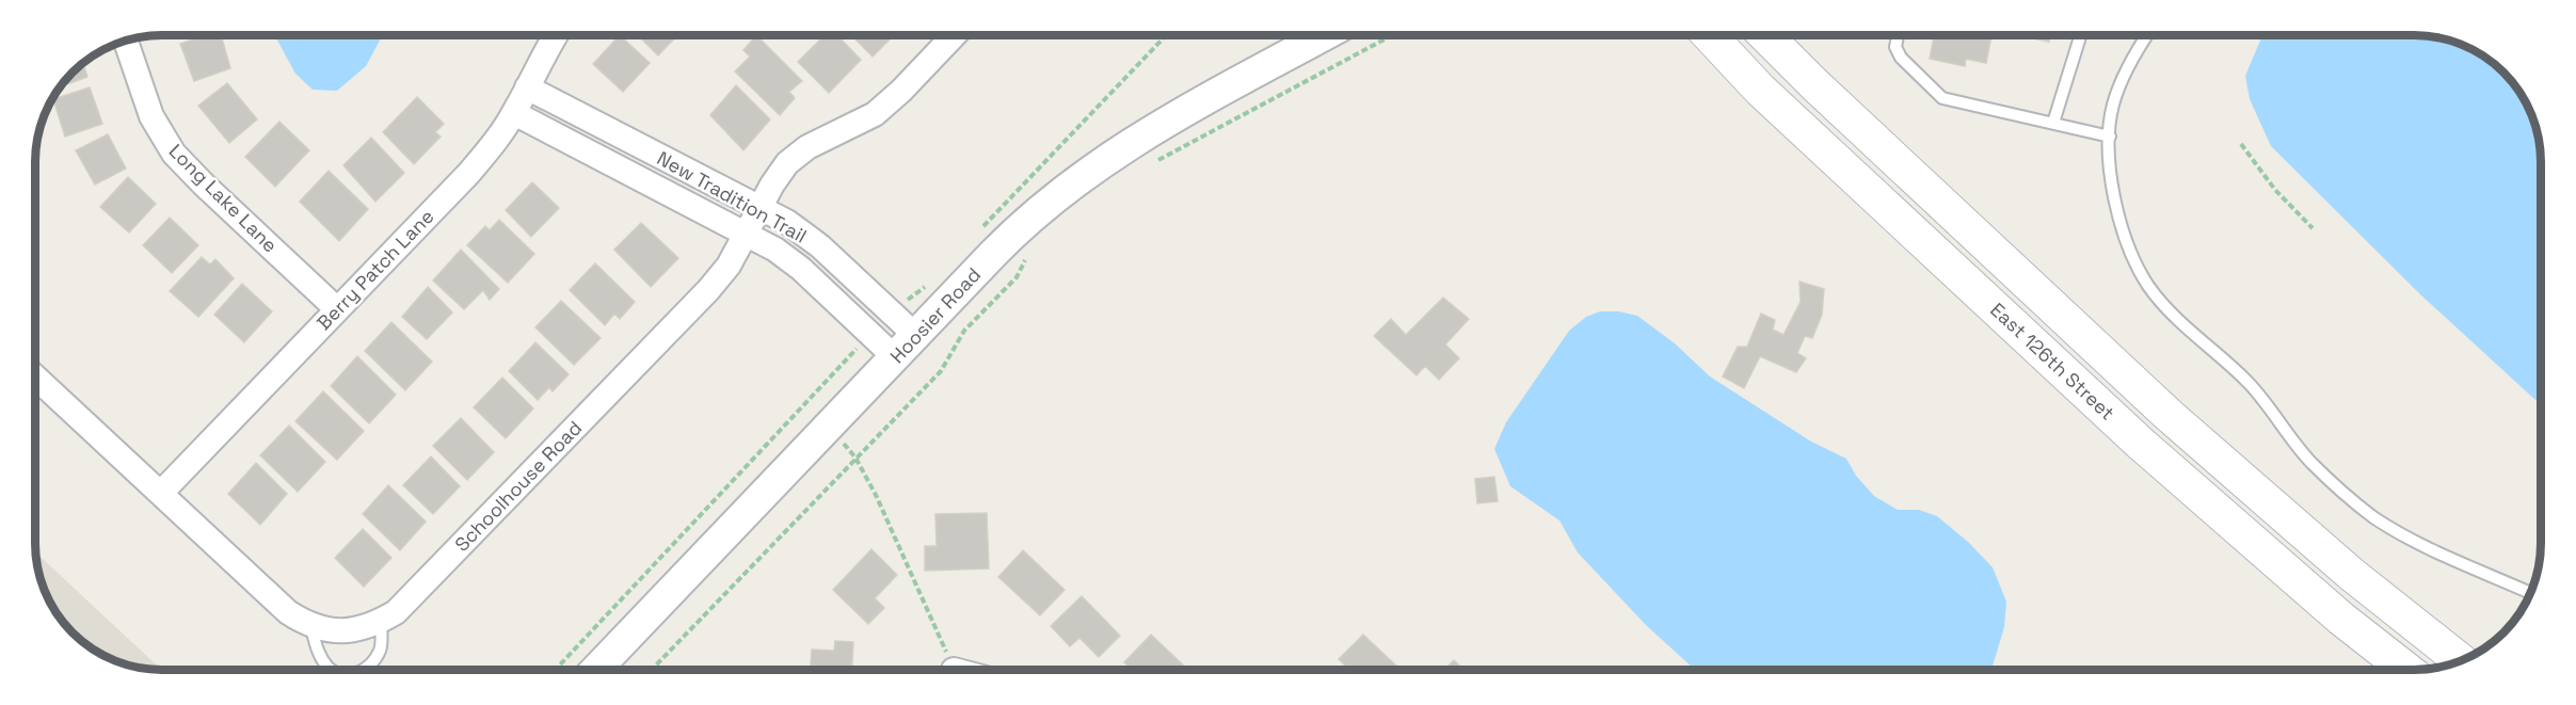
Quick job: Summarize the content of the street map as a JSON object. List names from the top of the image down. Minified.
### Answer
{"streets":{"main road":["East 126th Street"],"street":["New Tradition Trail","Long Lake Lane","Berry Patch Lane","Hoosier Road","Schoolhouse Road"]},"crossings":[["New Tradition Trail","Berry Patch Lane"],["New Tradition Trail","Hoosier Road"],["New Tradition Trail","Schoolhouse Road"],["Long Lake Lane","Berry Patch Lane"],["Berry Patch Lane","Schoolhouse Road"]]}
